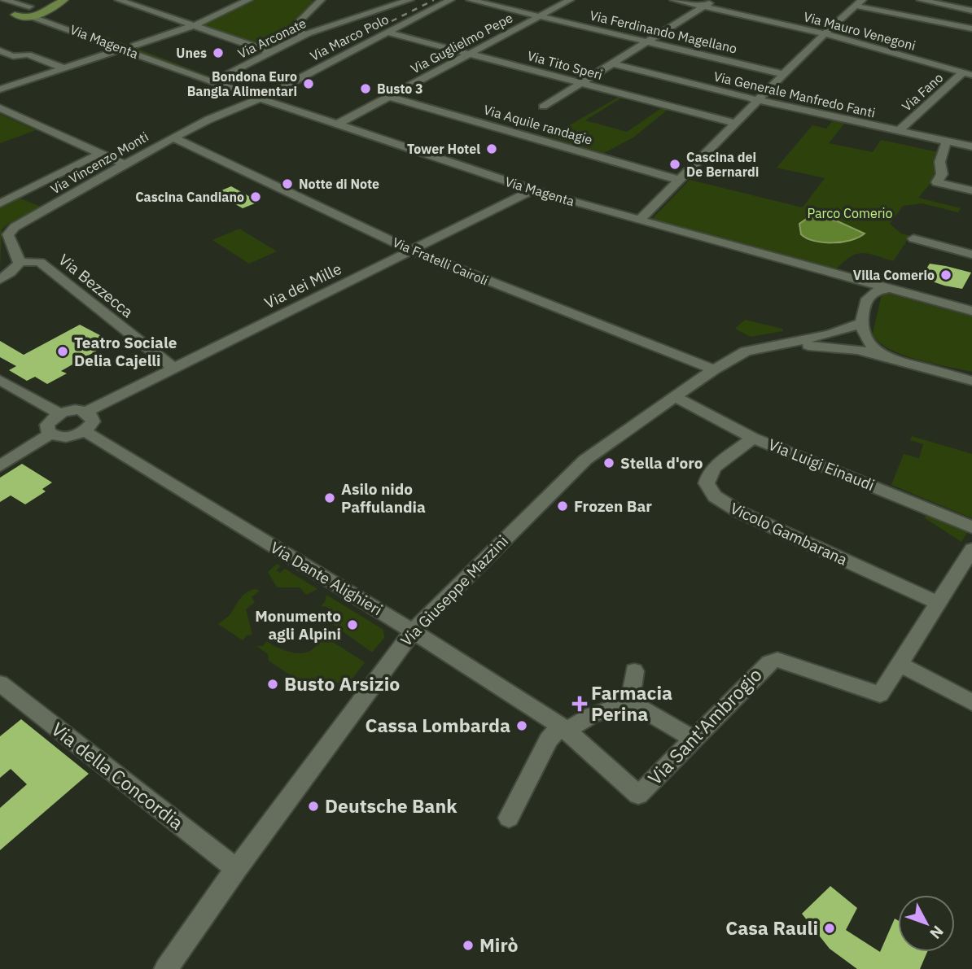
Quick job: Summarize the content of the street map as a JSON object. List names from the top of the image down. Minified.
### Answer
{"streets":{"street":["Via Mauro Venegoni","Via Ferdinando Magellano","Via Marco Polo","Via Arconate","Via Magenta","Via Guglielmo Pepe","Via Tito Speri","Via Fano","Via Generale Manfredo Fanti","Via Aquile randagie","Via Vincenzo Monti","Via Fratelli Cairoli","Via Bezzecca","Via dei Mille","Via Luigi Einaudi","Vicolo Gambarana","Via Dante Alighieri","Via Giuseppe Mazzini","Via Sant'Ambrogio","Via della Concordia"]},"crossings":[["Via Mauro Venegoni","Via Fano"],["Via Ferdinando Magellano","Via Guglielmo Pepe"],["Via Marco Polo","Via Magenta"],["Via Marco Polo","Via Tito Speri"],["Via Marco Polo","Via Vincenzo Monti"],["Via Arconate","Via Magenta"],["Via Magenta","Via Guglielmo Pepe"],["Via Magenta","Via Vincenzo Monti"],["Via Magenta","Via dei Mille"],["Via Guglielmo Pepe","Via Tito Speri"],["Via Guglielmo Pepe","Via Aquile randagie"],["Via Fano","Via Generale Manfredo Fanti"],["Via Vincenzo Monti","Via Fratelli Cairoli"],["Via Vincenzo Monti","Via Bezzecca"],["Via Fratelli Cairoli","Via dei Mille"],["Via Fratelli Cairoli","Via Giuseppe Mazzini"],["Via Bezzecca","Via dei Mille"],["Via Luigi Einaudi","Vicolo Gambarana"],["Via Luigi Einaudi","Via Giuseppe Mazzini"],["Via Dante Alighieri","Via Giuseppe Mazzini"],["Via Dante Alighieri","Via Sant'Ambrogio"],["Via Giuseppe Mazzini","Via della Concordia"]],"parks":["Parco Comerio"],"places":{"other":["Unes","Bondona Euro Bangla Alimentari","Busto 3","Tower Hotel","Cascina dei De Bernardi","Notte di Note","Cascina Candiano","Villa Comerio","Teatro Sociale Delia Cajelli","Stella d'oro","Asilo nido Paffulandia","Frozen Bar","Monumento agli Alpini","Busto Arsizio","Cassa Lombarda","Deutsche Bank","Casa Rauli","Mirò"],"health":["Farmacia Perina"]},"north":"bottom right"}
